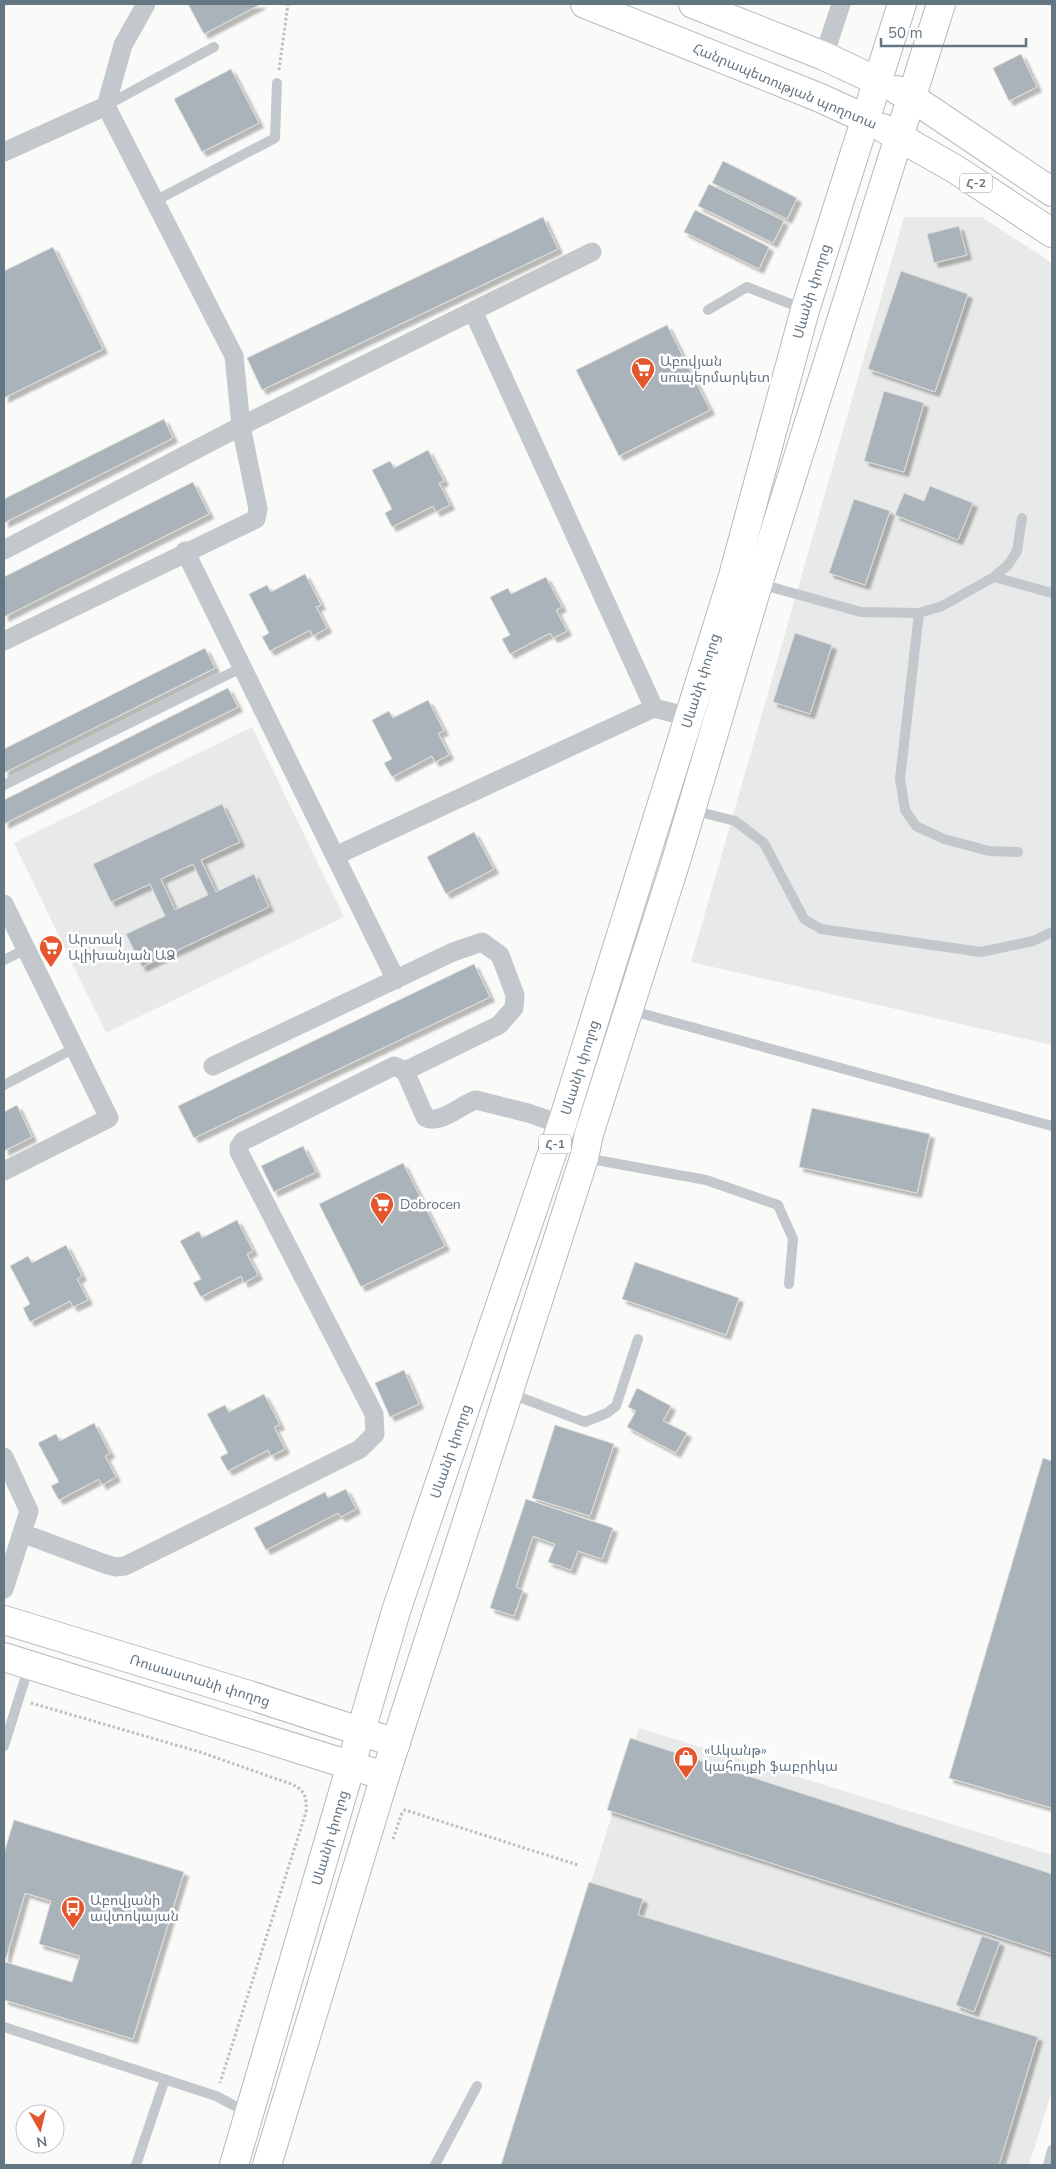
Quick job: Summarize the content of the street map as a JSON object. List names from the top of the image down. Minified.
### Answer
{"streets":{"main road":["Հանրապետության պողոտա","Հ-2","Սևանի փողոց","Հ-1","Ռուսաստանի փողոց"]},"crossings":[["Հանրապետության պողոտա","Սևանի փողոց"],["Հ-2","Սևանի փողոց"],["Հ-2","Հ-1"],["Սևանի փողոց","Հ-1"],["Սևանի փողոց","Ռուսաստանի փողոց"]],"places":{"supermarket":["Աբովյան սուպերմարկետ","Արտակ Ալիխանյան ԱՁ","Dobrocen"],"shop":["«Ականթ» կահույքի ֆաբրիկա"],"bus stop":["Աբովյանի ավտոկայան"]},"scale_bar":"50 m","north":"bottom"}
